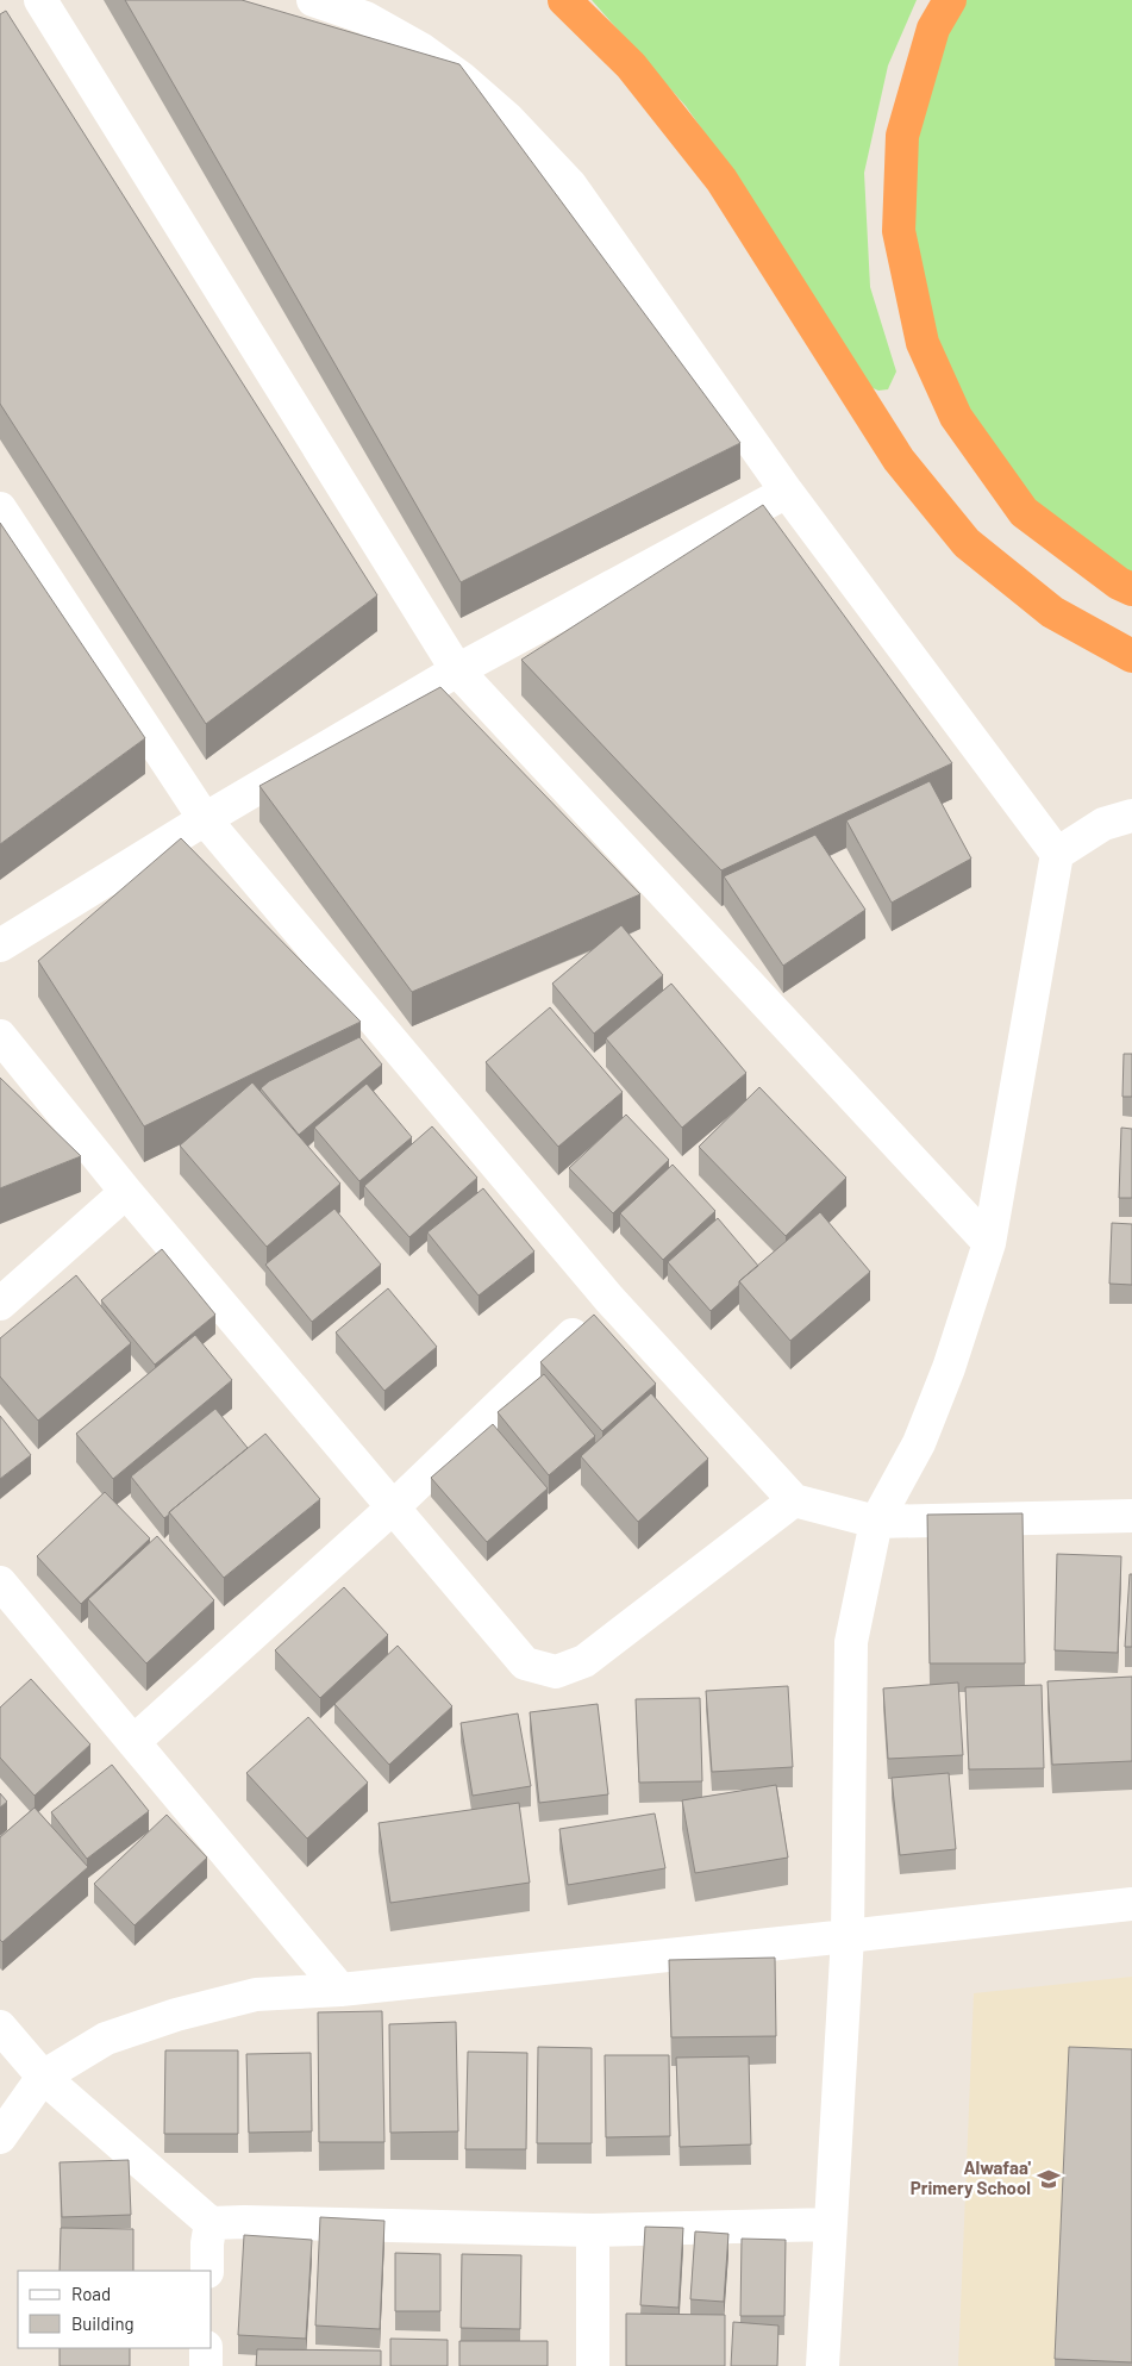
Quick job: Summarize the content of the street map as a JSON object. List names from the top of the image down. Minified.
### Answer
{"places":{"school or university":["Alwafaa' Primery School"]},"legend":["Road","Building"]}
